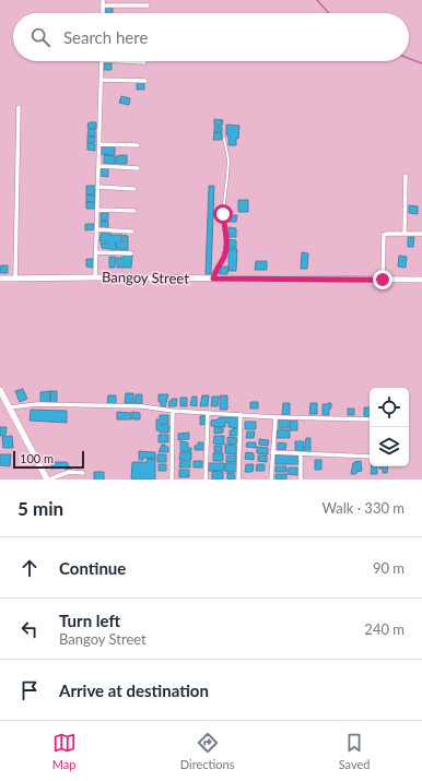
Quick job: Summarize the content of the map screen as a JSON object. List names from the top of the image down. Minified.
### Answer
{"streets":{"main road":["Bangoy Street"]},"scale_bar":"100 m","page":{"search":"Search here","scale":"100 m","heading":["5 min","Walk · 330 m"],"list":[["Continue","90 m"],["Turn left","Bangoy Street","240 m"],"Arrive at destination"],"nav":["Map","Directions","Saved"]}}
